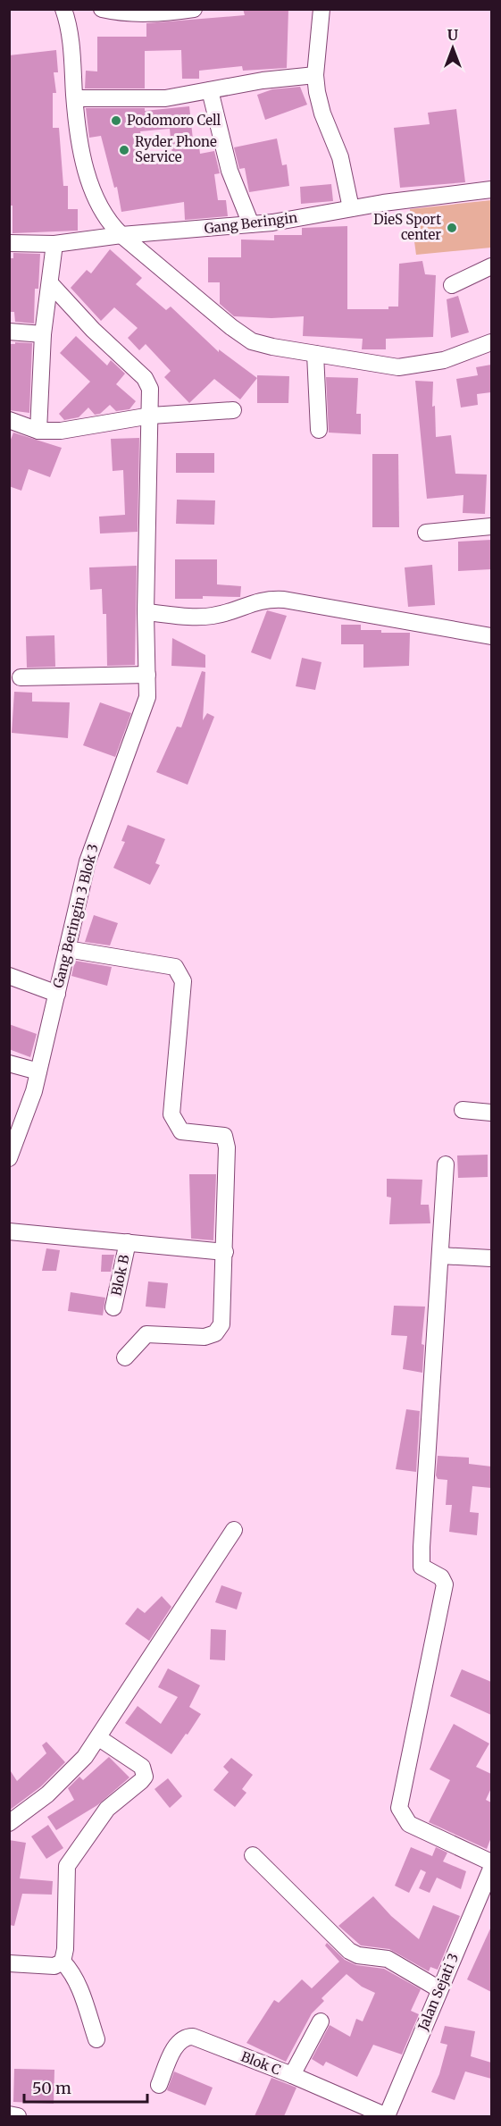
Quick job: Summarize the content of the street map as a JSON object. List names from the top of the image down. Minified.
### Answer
{"streets":{"street":["Gang Beringin","Gang Beringin 3 Blok 3","Blok B","Jalan Sejati 3","Blok C"]},"crossings":[["Jalan Sejati 3","Blok C"]],"places":["Podomoro Cell","Ryder Phone Service","DieS Sport center"],"scale_bar":"50 m","north":"top"}
